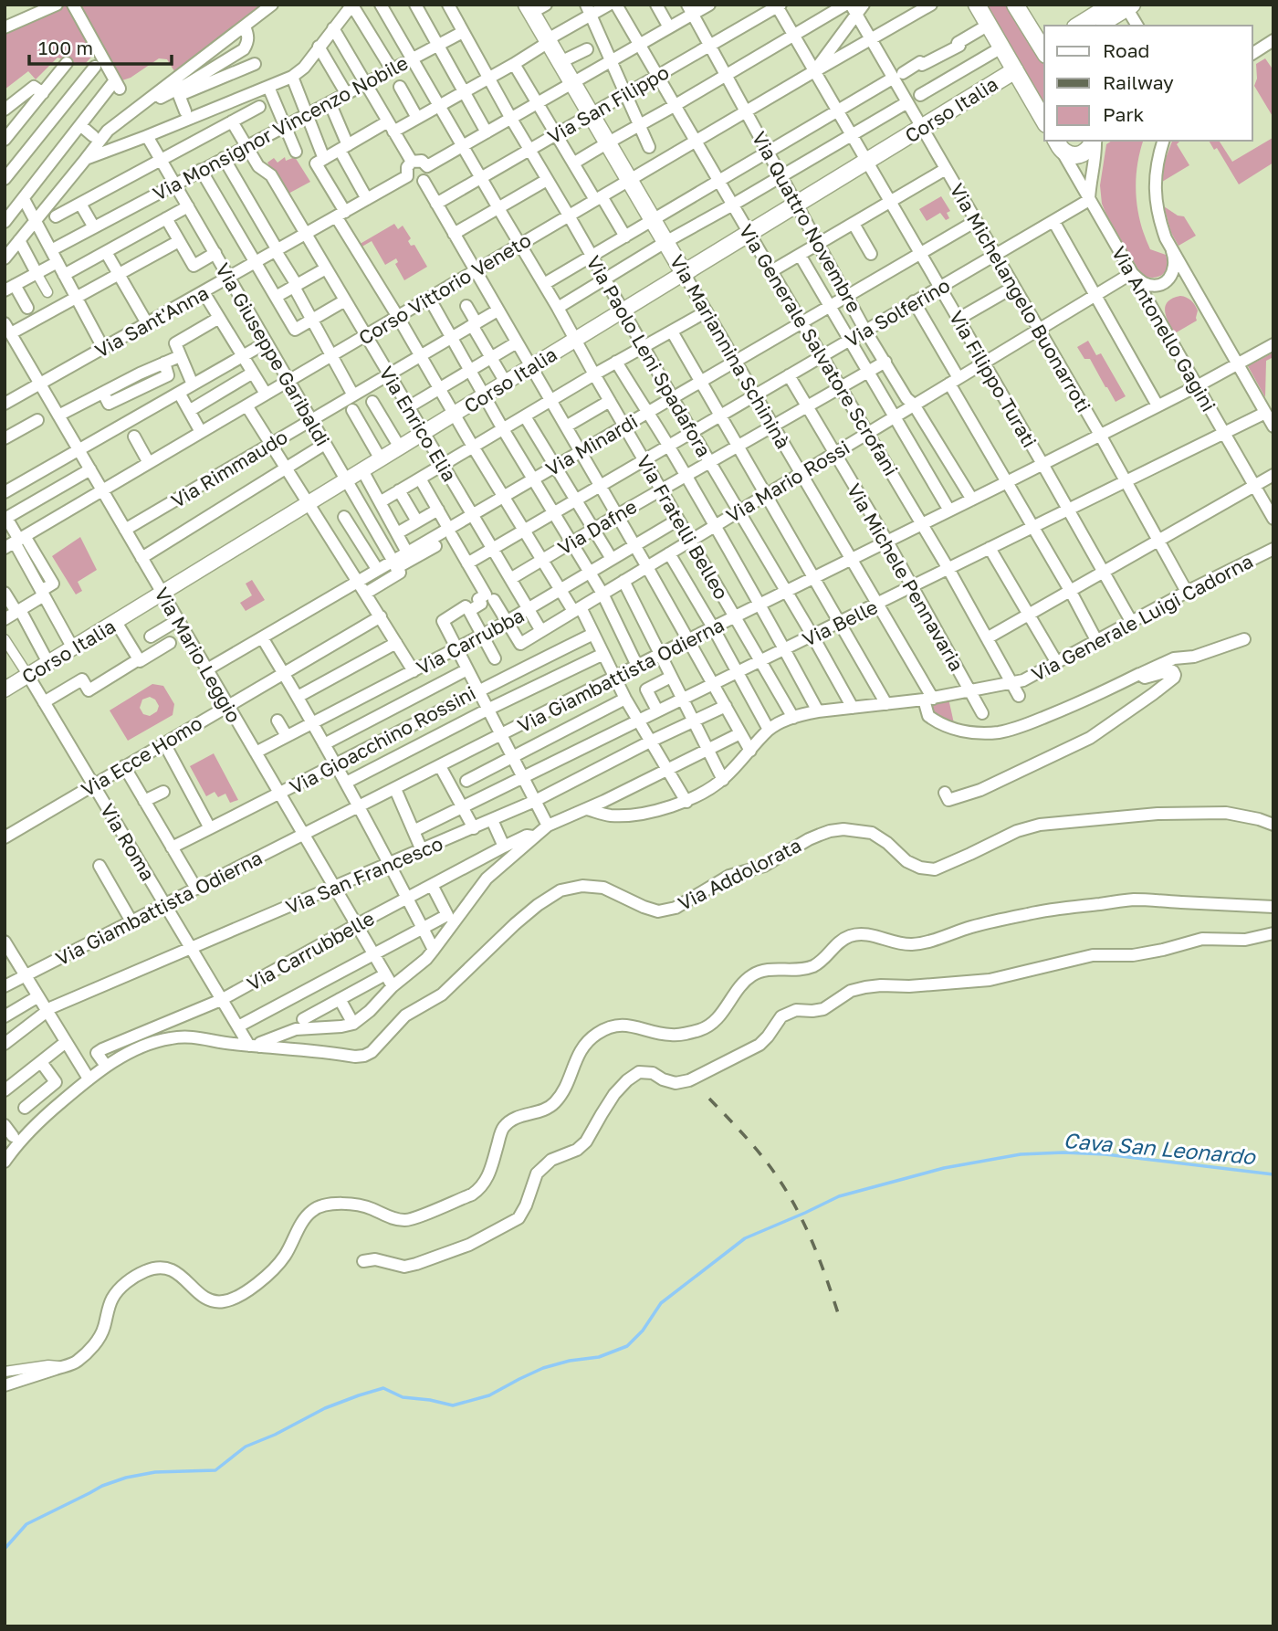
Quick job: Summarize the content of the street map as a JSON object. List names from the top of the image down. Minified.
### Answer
{"streets":{"main road":["Corso Italia","Via Mariannina Schininà"],"street":["Via San Filippo","Via Monsignor Vincenzo Nobile","Via Quattro Novembre","Corso Vittorio Veneto","Via Michelangelo Buonarroti","Via Solferino","Via Sant'Anna","Via Antonello Gagini","Via Generale Salvatore Scrofani","Via Giuseppe Garibaldi","Via Paolo Leni Spadafora","Via Filippo Turati","Via Enrico Elia","Via Minardi","Via Rimmaudo","Via Mario Rossi","Via Dafne","Via Fratelli Belleo","Via Michele Pennavaria","Via Generale Luigi Cadorna","Via Belle","Via Carrubba","Via Mario Leggio","Via Giambattista Odierna","Via Gioacchino Rossini","Via Ecce Homo","Via Roma","Via Addolorata","Via San Francesco","Via Carrubbelle"]},"crossings":[["Via San Filippo","Via Quattro Novembre"],["Via San Filippo","Via Generale Salvatore Scrofani"],["Via San Filippo","Via Mariannina Schininà"],["Via San Filippo","Via Paolo Leni Spadafora"],["Via San Filippo","Via Filippo Turati"],["Via San Filippo","Via Fratelli Belleo"],["Corso Italia","Via Quattro Novembre"],["Corso Italia","Via Michelangelo Buonarroti"],["Corso Italia","Via Generale Salvatore Scrofani"],["Corso Italia","Via Mariannina Schininà"],["Corso Italia","Via Giuseppe Garibaldi"],["Corso Italia","Via Paolo Leni Spadafora"],["Corso Italia","Via Filippo Turati"],["Corso Italia","Via Enrico Elia"],["Corso Italia","Via Fratelli Belleo"],["Corso Italia","Via Mario Leggio"],["Corso Italia","Via Roma"],["Via Monsignor Vincenzo Nobile","Via Giuseppe Garibaldi"],["Via Monsignor Vincenzo Nobile","Via Paolo Leni Spadafora"],["Via Monsignor Vincenzo Nobile","Via Enrico Elia"],["Via Monsignor Vincenzo Nobile","Via Fratelli Belleo"],["Via Quattro Novembre","Corso Vittorio Veneto"],["Via Quattro Novembre","Via Solferino"],["Via Quattro Novembre","Via Minardi"],["Via Quattro Novembre","Via Mario Rossi"],["Via Quattro Novembre","Via Dafne"],["Via Quattro Novembre","Via Giambattista Odierna"],["Corso Vittorio Veneto","Via Michelangelo Buonarroti"],["Corso Vittorio Veneto","Via Generale Salvatore Scrofani"],["Corso Vittorio Veneto","Via Mariannina Schininà"],["Corso Vittorio Veneto","Via Giuseppe Garibaldi"],["Corso Vittorio Veneto","Via Paolo Leni Spadafora"],["Corso Vittorio Veneto","Via Filippo Turati"],["Corso Vittorio Veneto","Via Enrico Elia"],["Corso Vittorio Veneto","Via Fratelli Belleo"],["Corso Vittorio Veneto","Via Mario Leggio"],["Via Michelangelo Buonarroti","Via Solferino"],["Via Michelangelo Buonarroti","Via Minardi"],["Via Michelangelo Buonarroti","Via Mario Rossi"],["Via Michelangelo Buonarroti","Via Generale Luigi Cadorna"],["Via Michelangelo Buonarroti","Via Belle"],["Via Michelangelo Buonarroti","Via Giambattista Odierna"],["Via Solferino","Via Antonello Gagini"],["Via Solferino","Via Generale Salvatore Scrofani"],["Via Solferino","Via Mariannina Schininà"],["Via Solferino","Via Paolo Leni Spadafora"],["Via Solferino","Via Filippo Turati"],["Via Solferino","Via Enrico Elia"],["Via Solferino","Via Fratelli Belleo"],["Via Solferino","Via Michele Pennavaria"],["Via Sant'Anna","Via Giuseppe Garibaldi"],["Via Sant'Anna","Via Enrico Elia"],["Via Sant'Anna","Via Mario Leggio"],["Via Antonello Gagini","Via Mario Rossi"],["Via Antonello Gagini","Via Belle"],["Via Antonello Gagini","Via Giambattista Odierna"],["Via Generale Salvatore Scrofani","Via Minardi"],["Via Generale Salvatore Scrofani","Via Mario Rossi"],["Via Generale Salvatore Scrofani","Via Dafne"],["Via Generale Salvatore Scrofani","Via Generale Luigi Cadorna"],["Via Generale Salvatore Scrofani","Via Belle"],["Via Generale Salvatore Scrofani","Via Giambattista Odierna"],["Via Mariannina Schininà","Via Minardi"],["Via Mariannina Schininà","Via Mario Rossi"],["Via Mariannina Schininà","Via Dafne"],["Via Mariannina Schininà","Via Generale Luigi Cadorna"],["Via Mariannina Schininà","Via Belle"],["Via Mariannina Schininà","Via Giambattista Odierna"],["Via Giuseppe Garibaldi","Via Minardi"],["Via Giuseppe Garibaldi","Via Rimmaudo"],["Via Paolo Leni Spadafora","Via Minardi"],["Via Paolo Leni Spadafora","Via Mario Rossi"],["Via Paolo Leni Spadafora","Via Dafne"],["Via Paolo Leni Spadafora","Via Generale Luigi Cadorna"],["Via Paolo Leni Spadafora","Via Belle"],["Via Paolo Leni Spadafora","Via Giambattista Odierna"],["Via Filippo Turati","Via Minardi"],["Via Filippo Turati","Via Mario Rossi"],["Via Filippo Turati","Via Generale Luigi Cadorna"],["Via Filippo Turati","Via Belle"],["Via Filippo Turati","Via Giambattista Odierna"],["Via Enrico Elia","Via Minardi"],["Via Enrico Elia","Via Rimmaudo"],["Via Enrico Elia","Via Mario Rossi"],["Via Enrico Elia","Via Dafne"],["Via Enrico Elia","Via Carrubba"],["Via Minardi","Via Fratelli Belleo"],["Via Minardi","Via Mario Leggio"],["Via Rimmaudo","Via Mario Leggio"],["Via Mario Rossi","Via Fratelli Belleo"],["Via Mario Rossi","Via Michele Pennavaria"],["Via Mario Rossi","Via Carrubba"],["Via Dafne","Via Fratelli Belleo"],["Via Dafne","Via Michele Pennavaria"],["Via Fratelli Belleo","Via Generale Luigi Cadorna"],["Via Fratelli Belleo","Via Belle"],["Via Fratelli Belleo","Via Carrubba"],["Via Fratelli Belleo","Via Giambattista Odierna"],["Via Michele Pennavaria","Via Generale Luigi Cadorna"],["Via Michele Pennavaria","Via Belle"],["Via Michele Pennavaria","Via Giambattista Odierna"],["Via Carrubba","Via Mario Leggio"],["Via Mario Leggio","Via Giambattista Odierna"],["Via Mario Leggio","Via Gioacchino Rossini"],["Via Mario Leggio","Via Ecce Homo"],["Via Mario Leggio","Via San Francesco"],["Via Mario Leggio","Via Carrubbelle"],["Via Giambattista Odierna","Via Roma"],["Via Ecce Homo","Via Roma"],["Via Roma","Via Addolorata"],["Via Roma","Via San Francesco"],["Via Roma","Via Carrubbelle"],["Via Addolorata","Via Carrubbelle"]],"water":["Cava San Leonardo"],"legend":["Road","Railway","Park"],"scale_bar":"100 m"}
